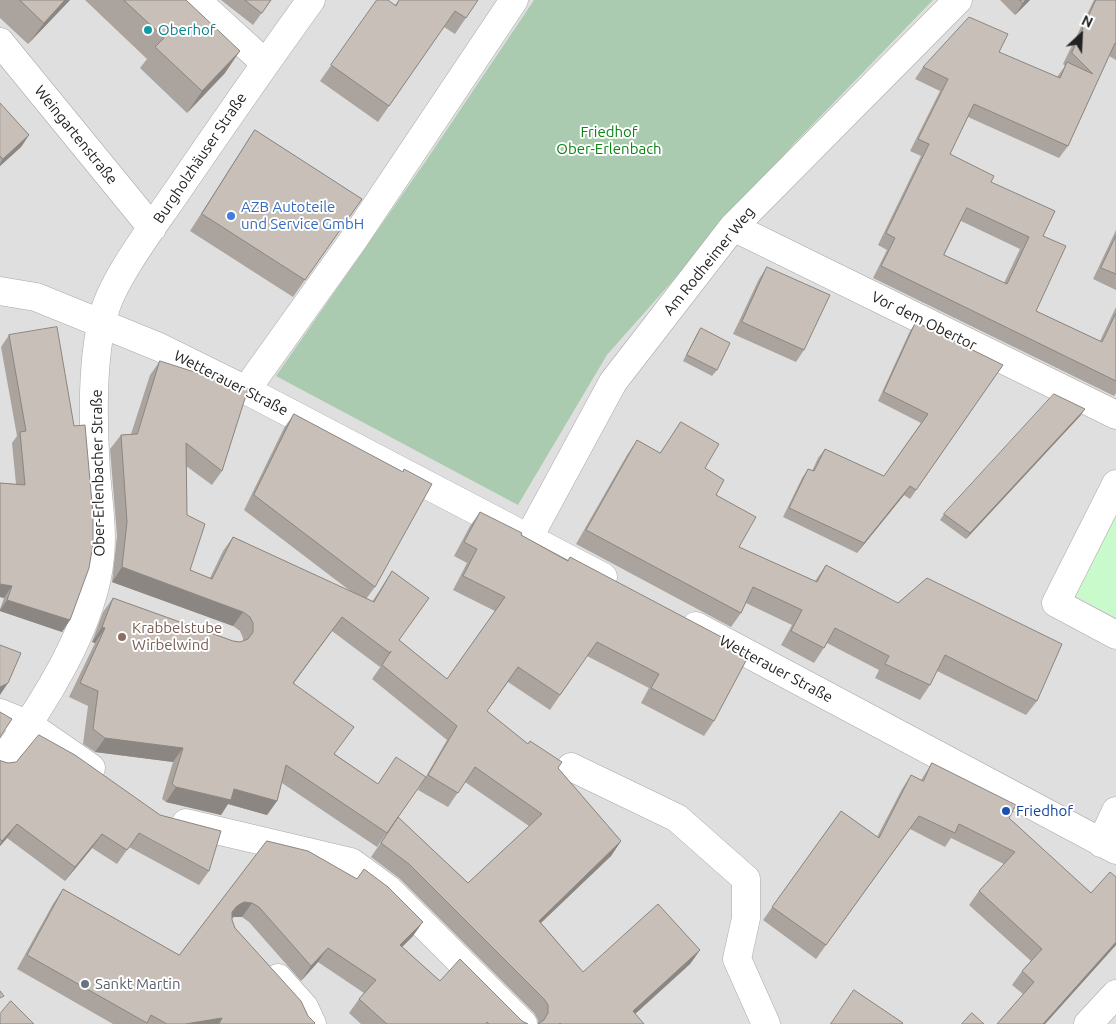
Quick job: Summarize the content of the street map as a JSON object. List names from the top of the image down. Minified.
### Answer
{"streets":{"street":["Weingartenstraße","Burgholzhäuser Straße","Am Rodheimer Weg","Vor dem Obertor","Wetterauer Straße","Ober-Erlenbacher Straße"]},"crossings":[["Weingartenstraße","Burgholzhäuser Straße"],["Burgholzhäuser Straße","Wetterauer Straße"],["Burgholzhäuser Straße","Ober-Erlenbacher Straße"],["Am Rodheimer Weg","Vor dem Obertor"],["Am Rodheimer Weg","Wetterauer Straße"],["Wetterauer Straße","Ober-Erlenbacher Straße"]],"parks":["Friedhof Ober-Erlenbach"],"places":["Oberhof","AZB Autoteile und Service GmbH","Krabbelstube Wirbelwind","Friedhof","Sankt Martin"],"north":"top right"}
